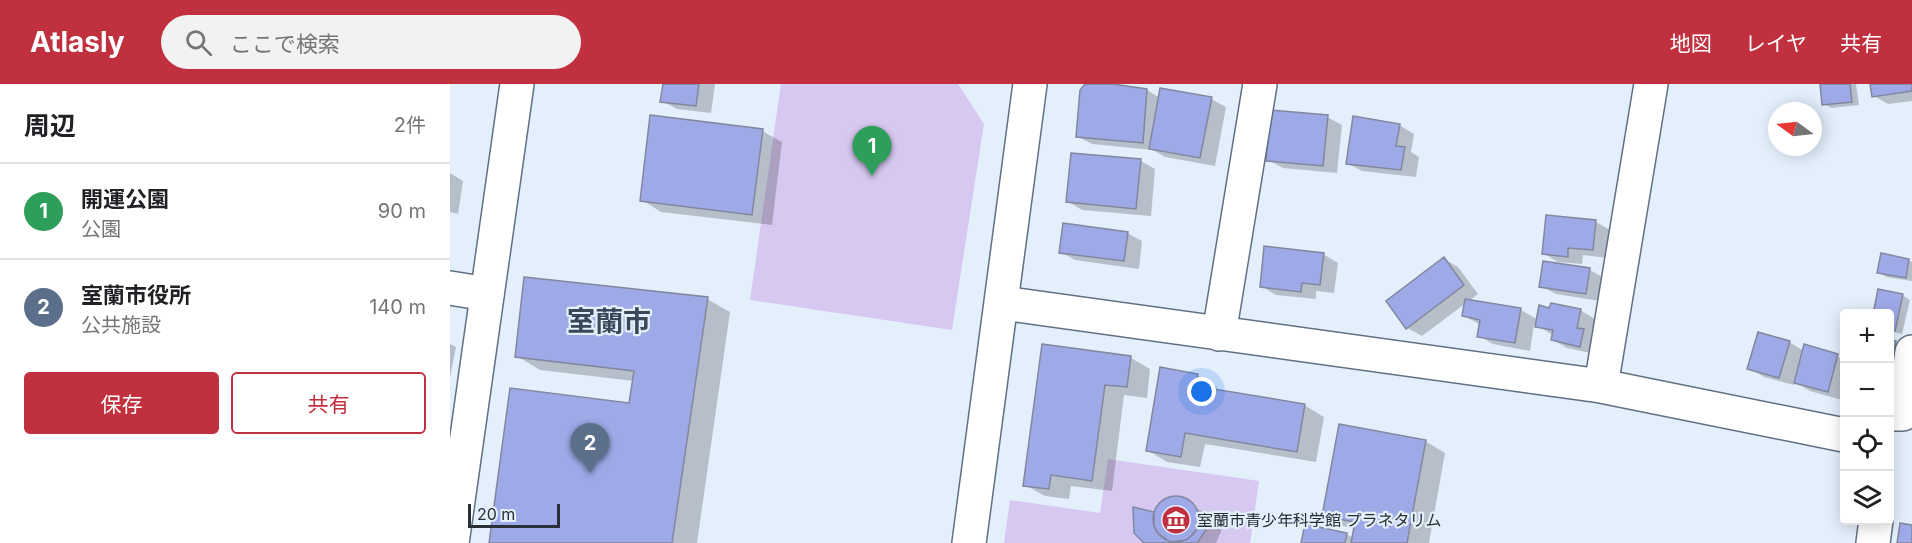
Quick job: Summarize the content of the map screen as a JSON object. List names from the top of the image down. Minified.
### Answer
{"districts":["室蘭市"],"places":{"museum":["室蘭市青少年科学館 プラネタリム"]},"scale_bar":"20 m","north":"left","page":{"header":"Atlasly","search":"ここで検索","nav":["地図","レイヤ","共有"],"heading":["周辺","2件"],"pins":["1","2"],"list":[{"mark":"1","name":"開運公園","note":"公園","value":"90 m"},{"mark":"2","name":"室蘭市役所","note":"公共施設","value":"140 m"}],"map_buttons":["+","−"],"buttons":["保存","共有"],"scale":"20 m"}}
